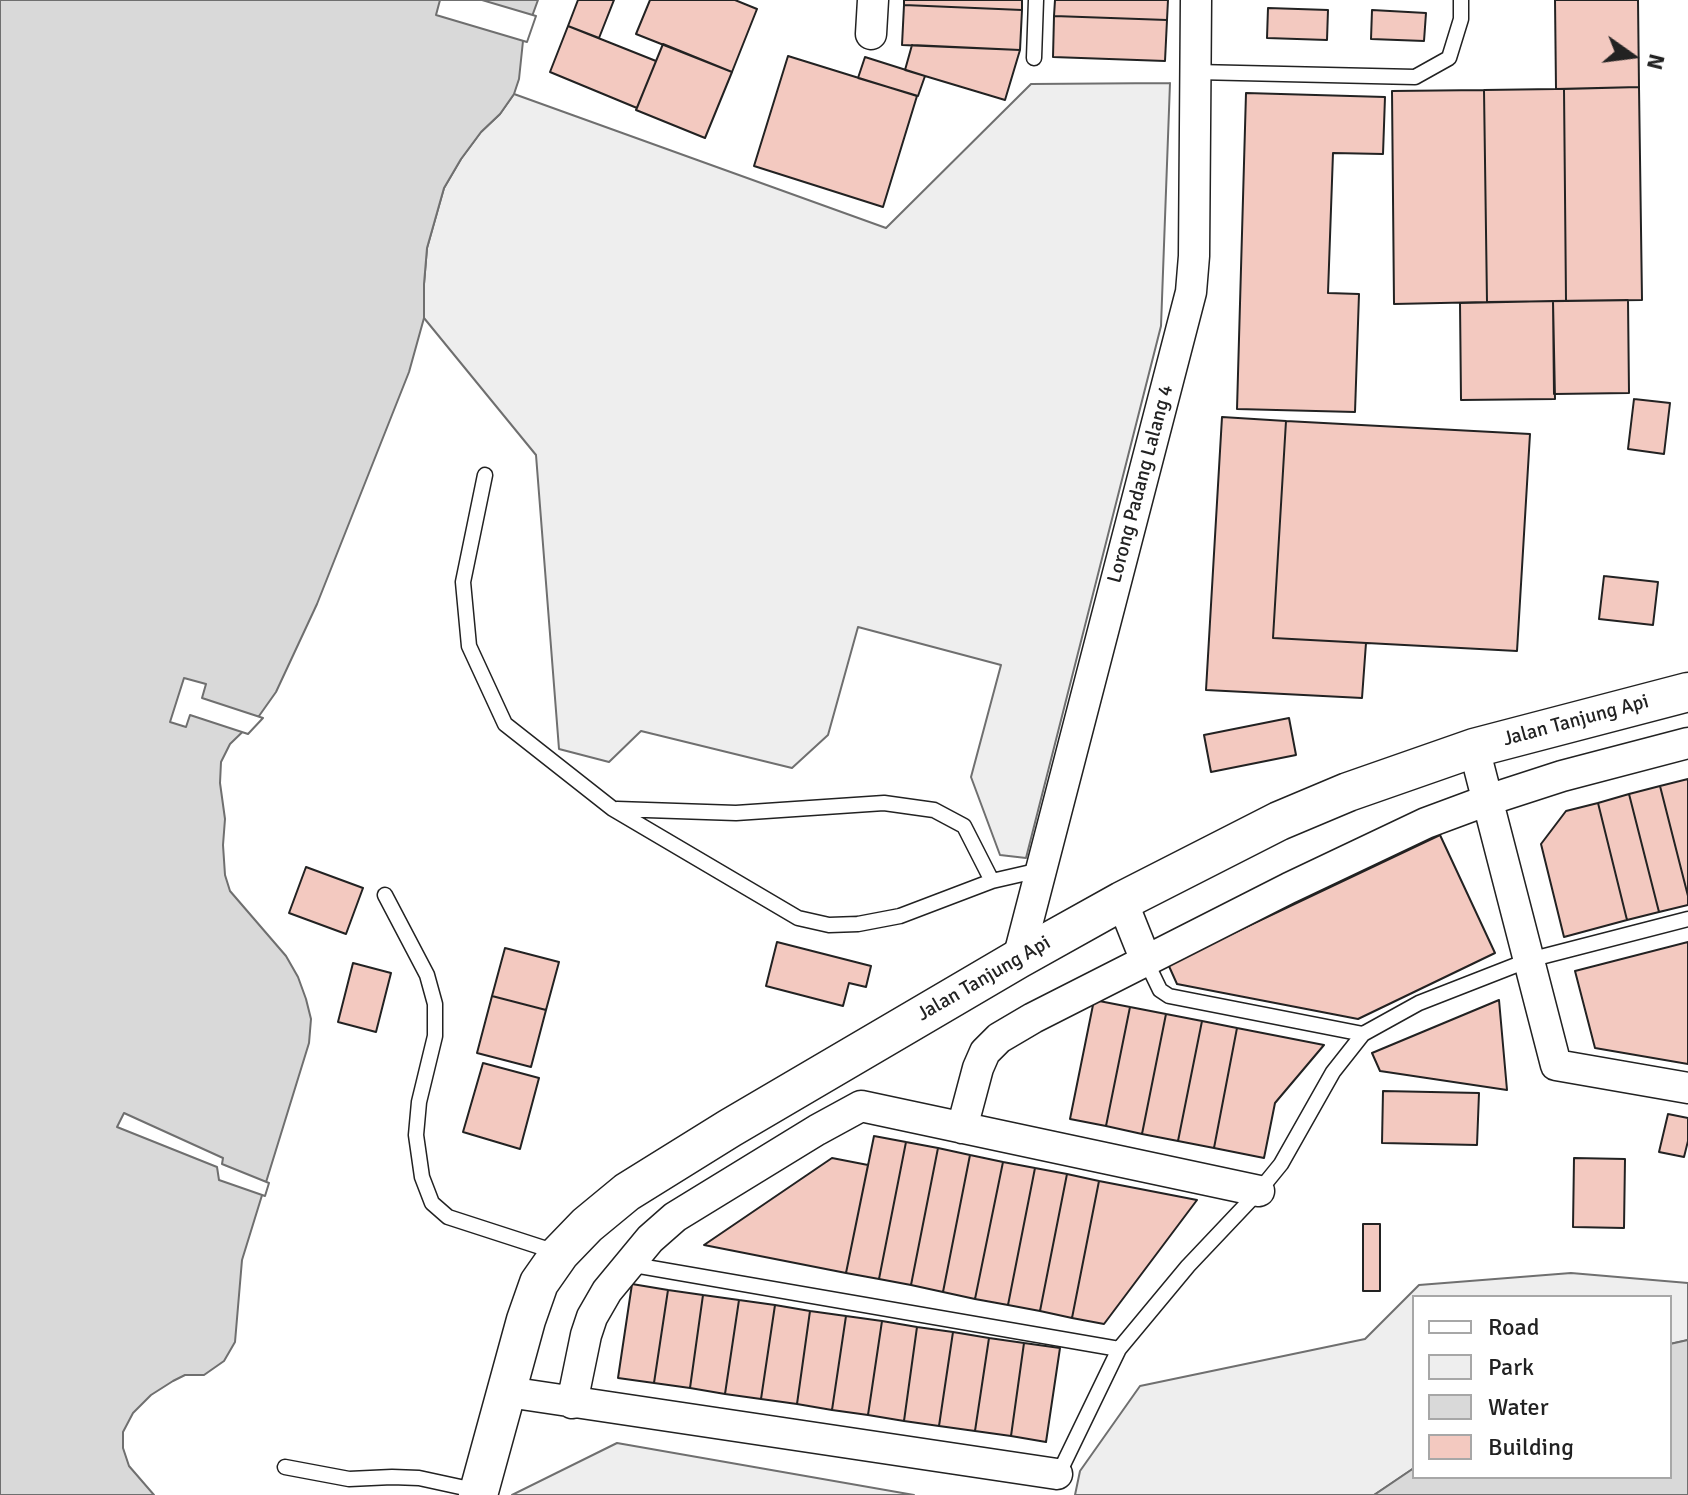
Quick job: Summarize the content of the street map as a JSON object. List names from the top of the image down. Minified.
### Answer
{"streets":{"street":["Lorong Padang Lalang 4","Jalan Tanjung Api"]},"crossings":[["Lorong Padang Lalang 4","Jalan Tanjung Api"]],"legend":["Road","Park","Water","Building"],"north":"right"}
